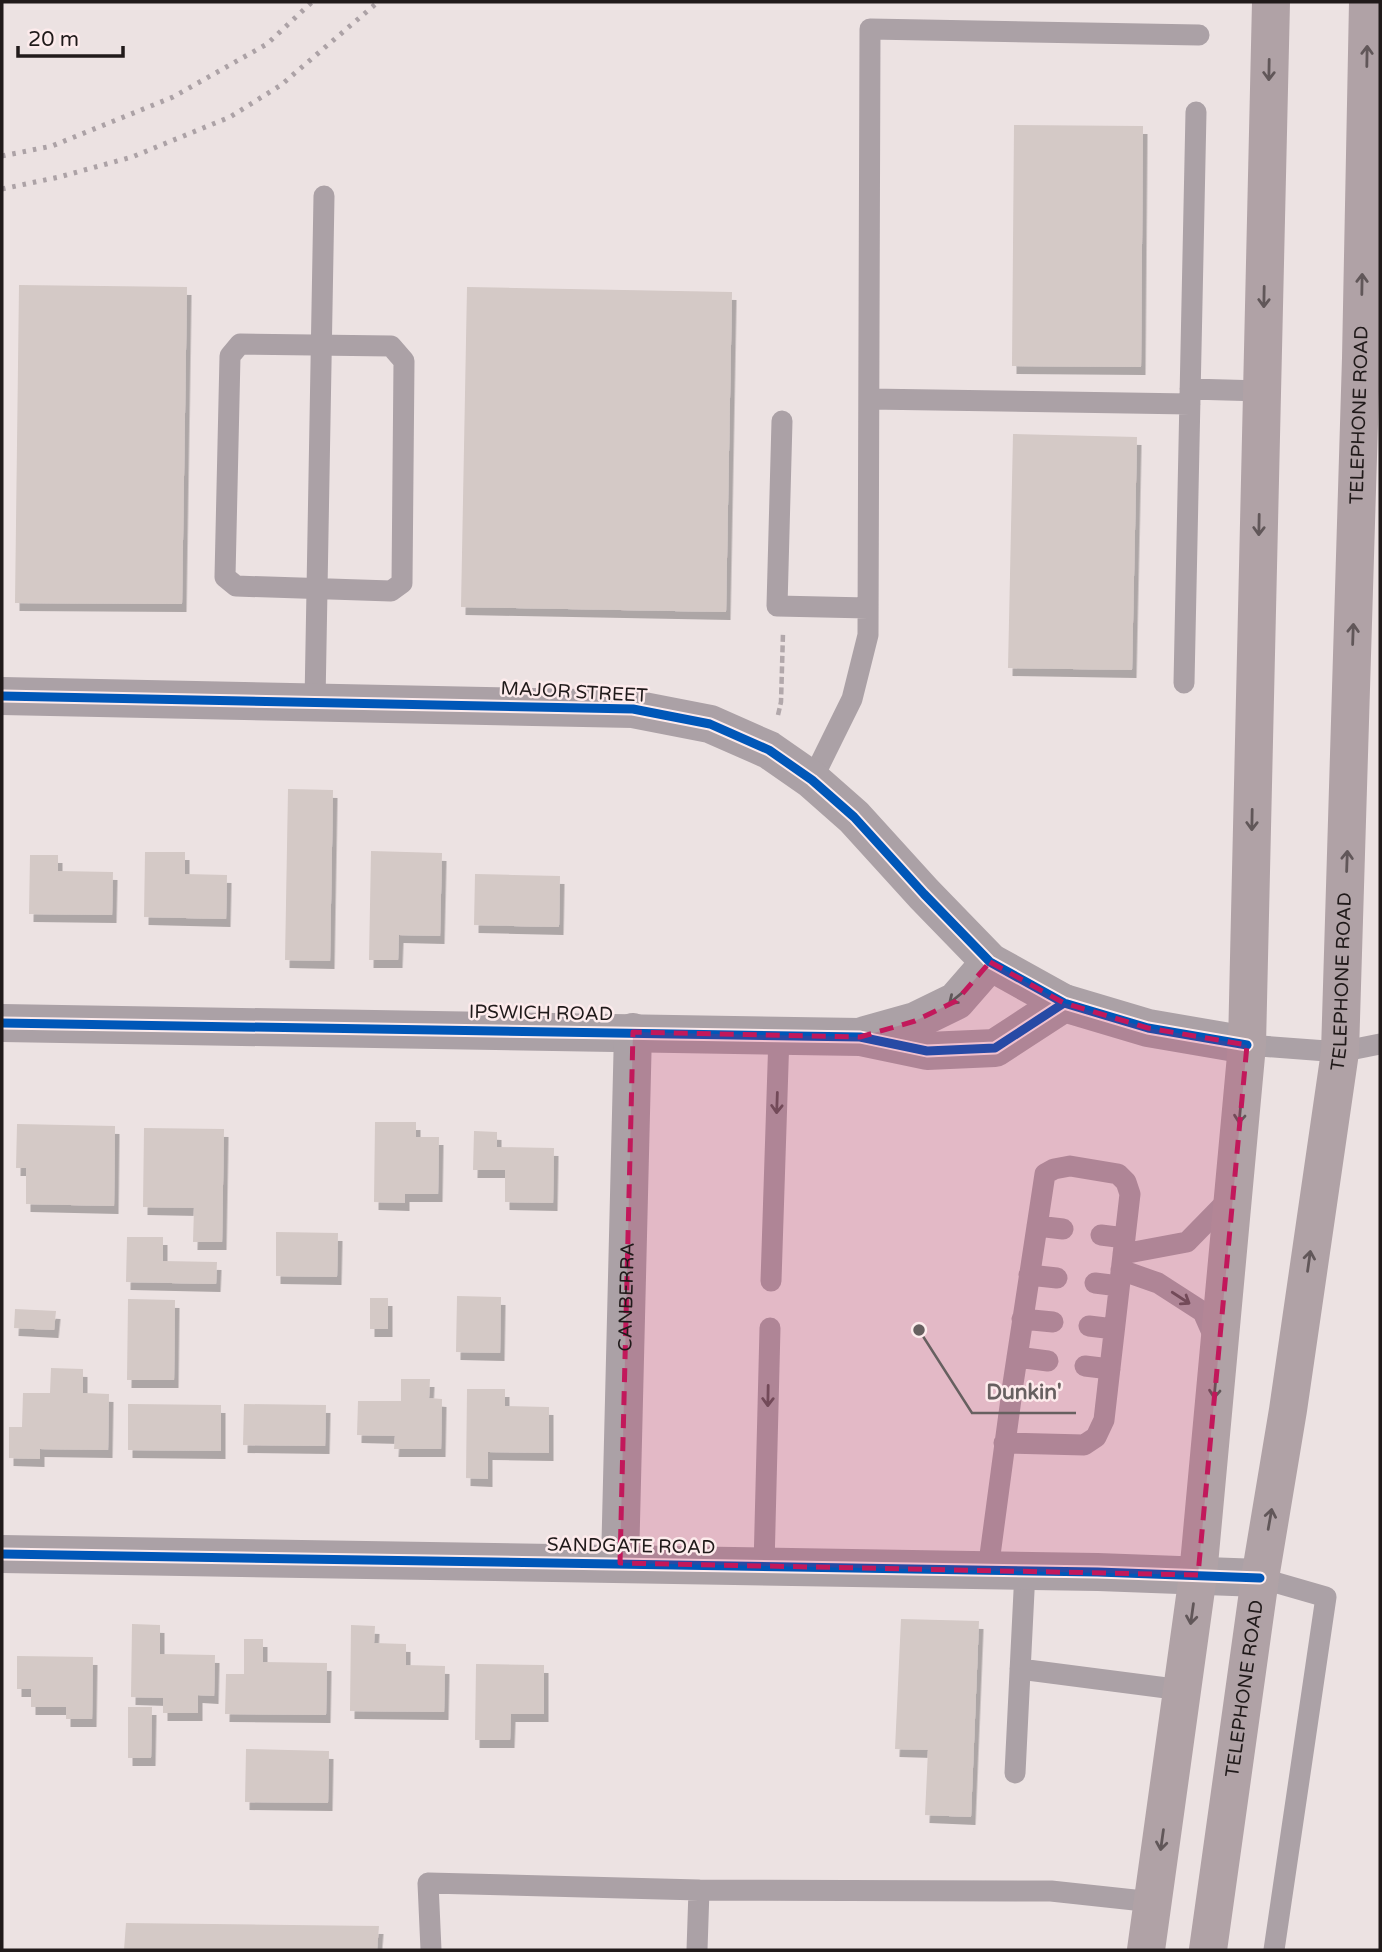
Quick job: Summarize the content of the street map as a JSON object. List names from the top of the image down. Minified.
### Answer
{"streets":{"main road":["TELEPHONE ROAD"],"street":["MAJOR STREET","IPSWICH ROAD","CANBERRA","SANDGATE ROAD"]},"crossings":[["TELEPHONE ROAD","SANDGATE ROAD"],["MAJOR STREET","IPSWICH ROAD"],["IPSWICH ROAD","CANBERRA"],["CANBERRA","SANDGATE ROAD"]],"places":["Dunkin'"],"scale_bar":"20 m"}
